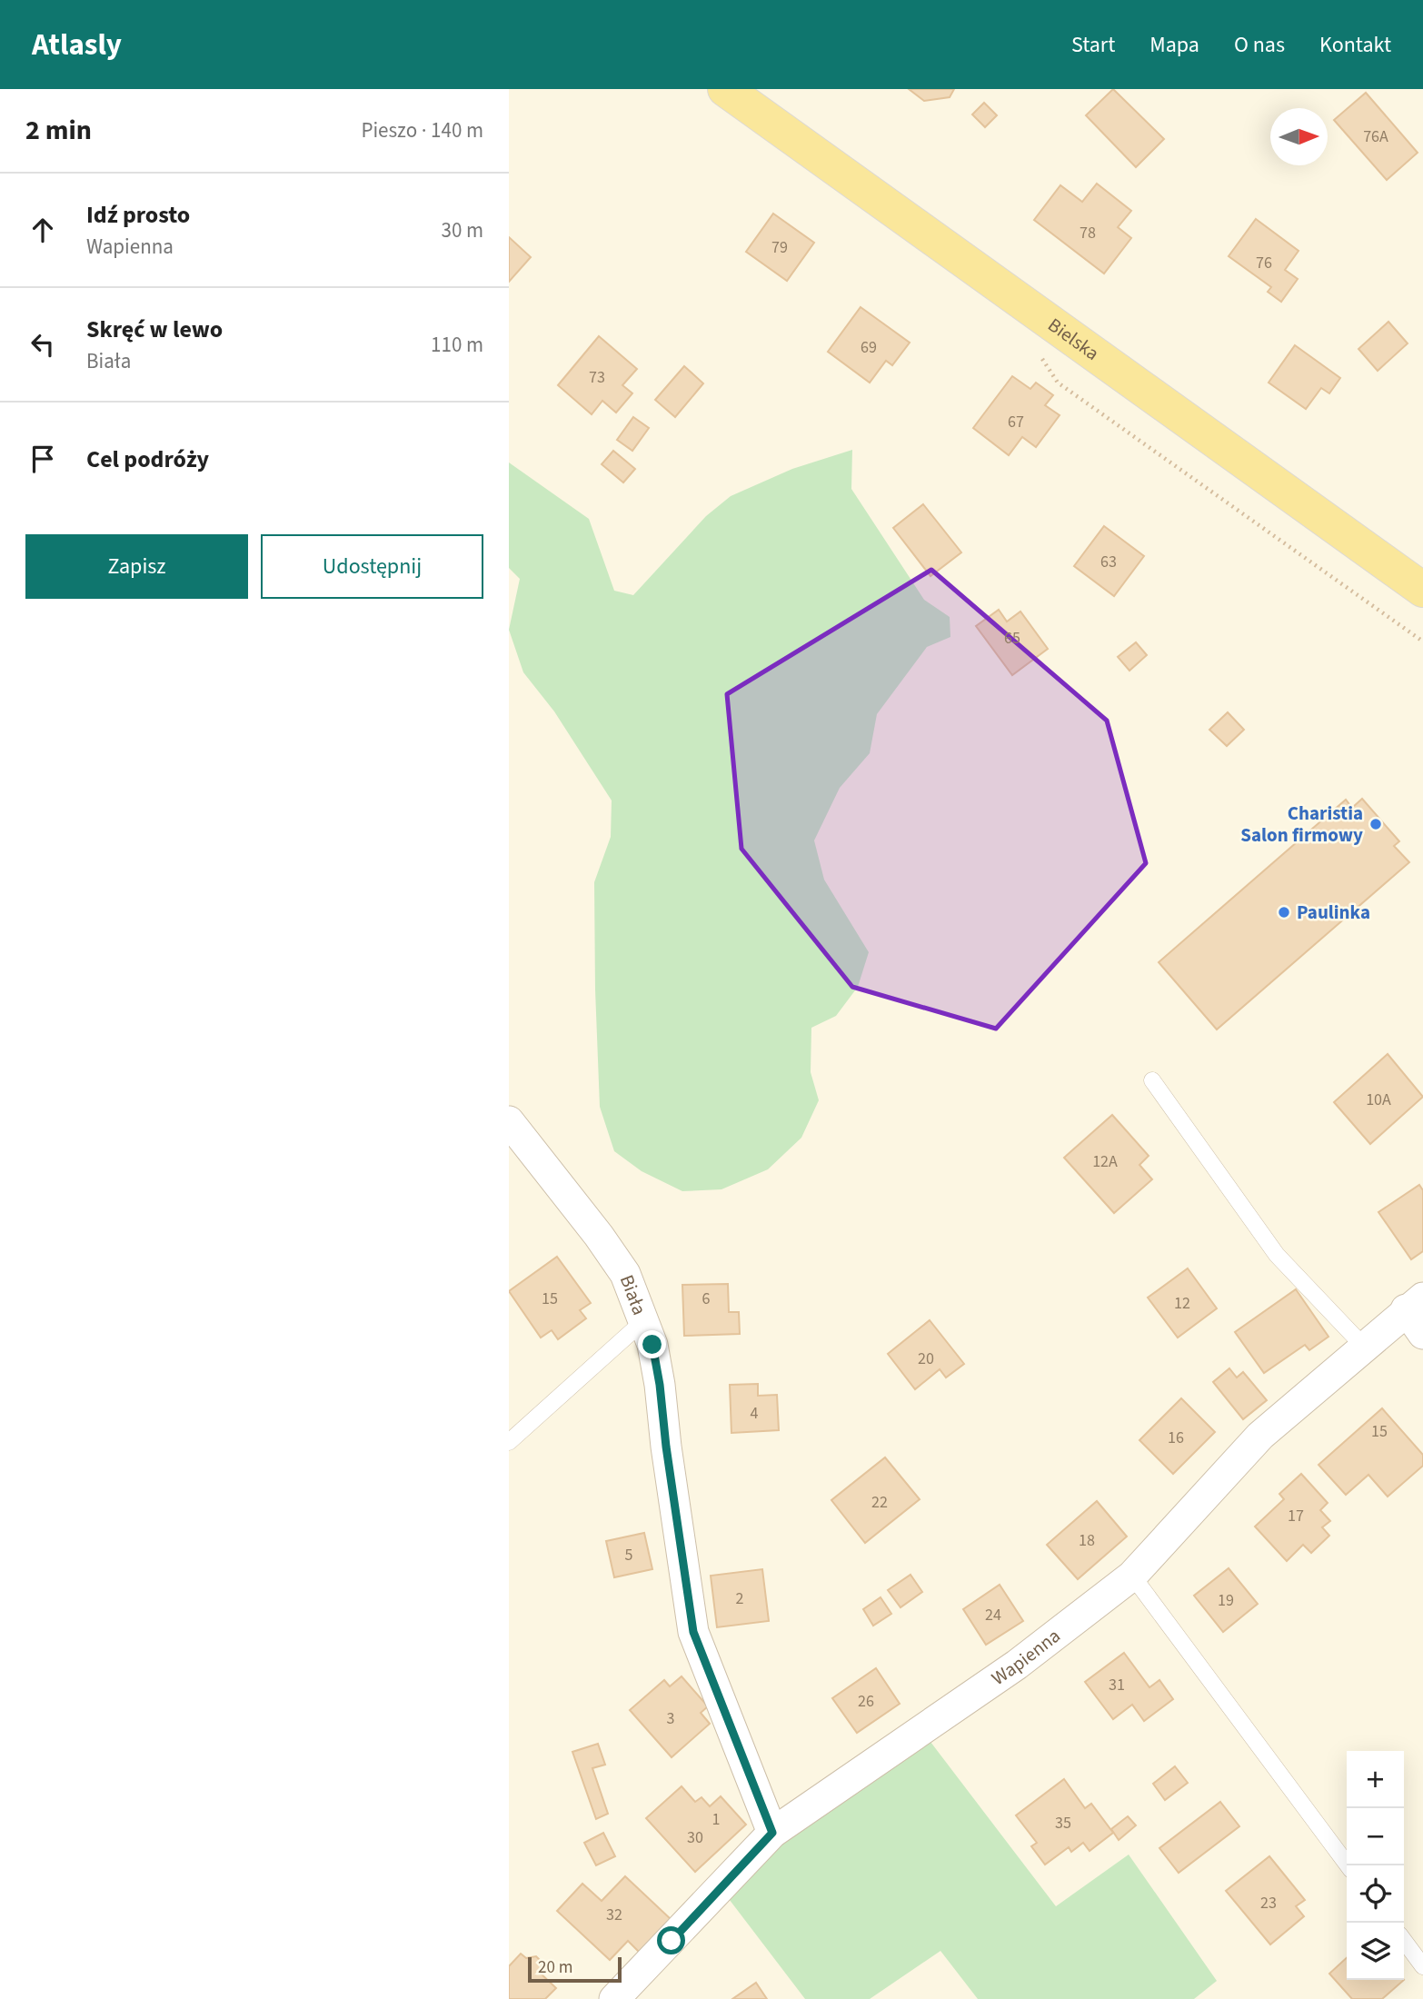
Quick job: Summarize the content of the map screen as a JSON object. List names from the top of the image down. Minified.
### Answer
{"streets":{"main road":["Bielska"],"street":["Biała","Wapienna"]},"crossings":[["Biała","Wapienna"]],"places":["Charistia Salon firmowy","Paulinka"],"house_numbers":["76A","78","79","76","69","73","67","63","65","10A","12A","15","6","12","20","4","15","16","22","17","18","5","2","19","24","31","26","3","1","35","30","23","32"],"scale_bar":"20 m","north":"right","page":{"header":"Atlasly","nav":["Start","Mapa","O nas","Kontakt"],"heading":["2 min","Pieszo · 140 m"],"list":[["Idź prosto","Wapienna","30 m"],["Skręć w lewo","Biała","110 m"],"Cel podróży"],"buttons":["Zapisz","Udostępnij"],"map_buttons":["+","−"],"scale":"20 m"}}
